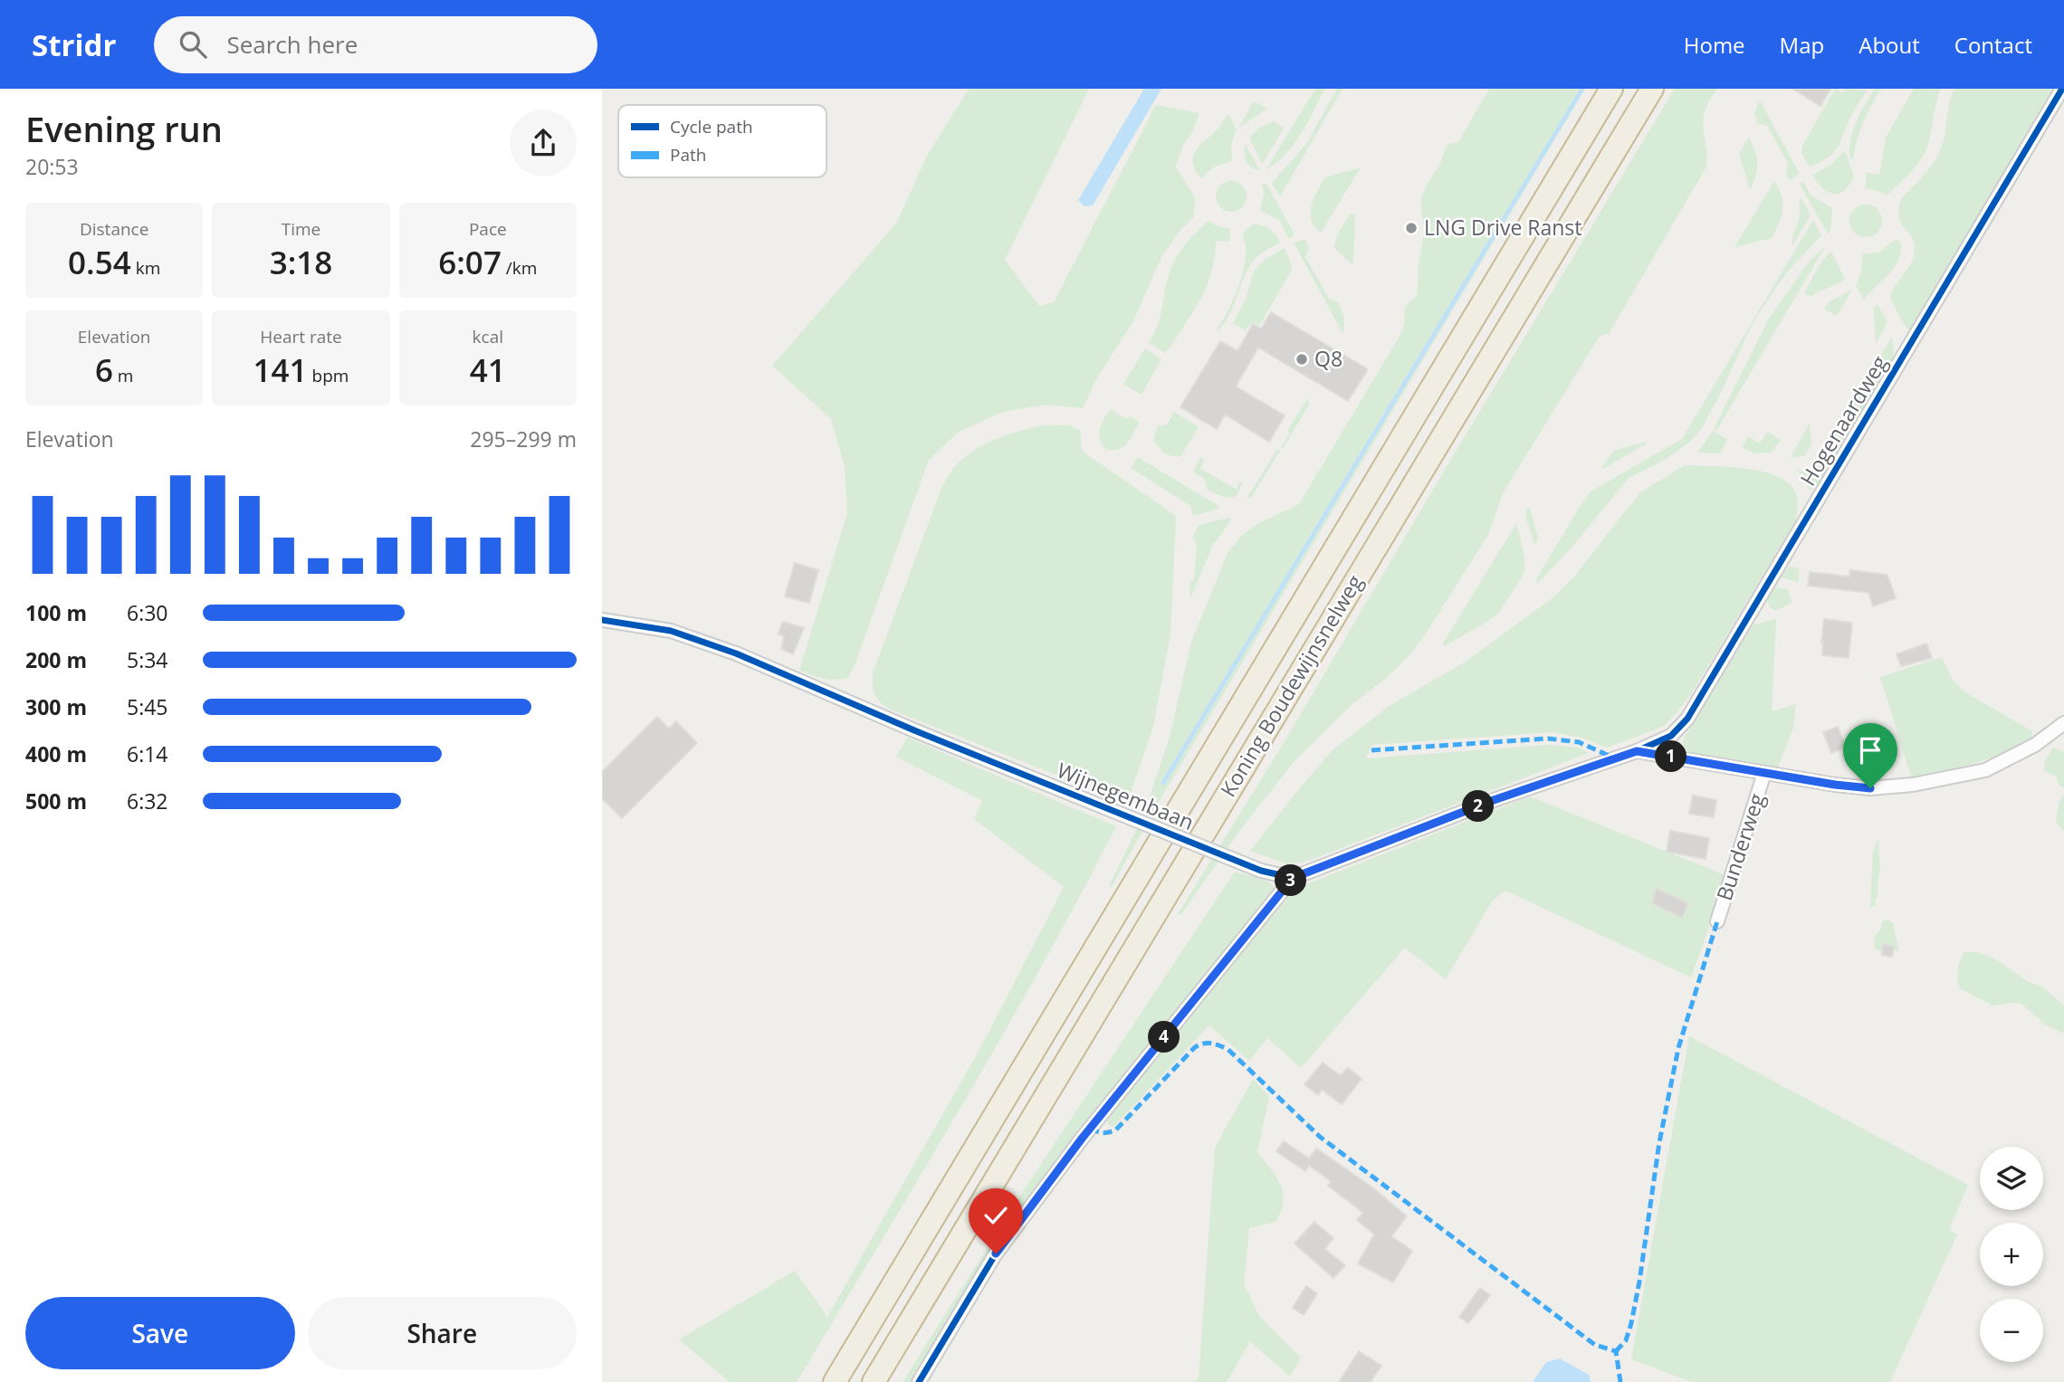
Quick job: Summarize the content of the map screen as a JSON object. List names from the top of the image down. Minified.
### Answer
{"streets":{"highway":["Koning Boudewijnsnelweg"],"street":["Hogenaardweg","Wijnegembaan","Bunderweg"]},"places":["LNG Drive Ranst","Q8"],"legend":["Cycle path","Path"],"page":{"header":"Stridr","search":"Search here","nav":["Home","Map","About","Contact"],"heading":["Evening run","20:53"],"stats":[["Distance","0.54 km"],["Time","3:18"],["Pace","6:07 /km"],["Elevation","6 m"],["Heart rate","141 bpm"],["kcal","41"]],"chart":["Elevation","295–299 m"],"list":[{"name":"100 m","note":"6:30"},{"name":"200 m","note":"5:34"},{"name":"300 m","note":"5:45"},{"name":"400 m","note":"6:14"},{"name":"500 m","note":"6:32"}],"pins":["1","2","3","4"],"map_buttons":["+","−"],"buttons":["Save","Share"]}}
